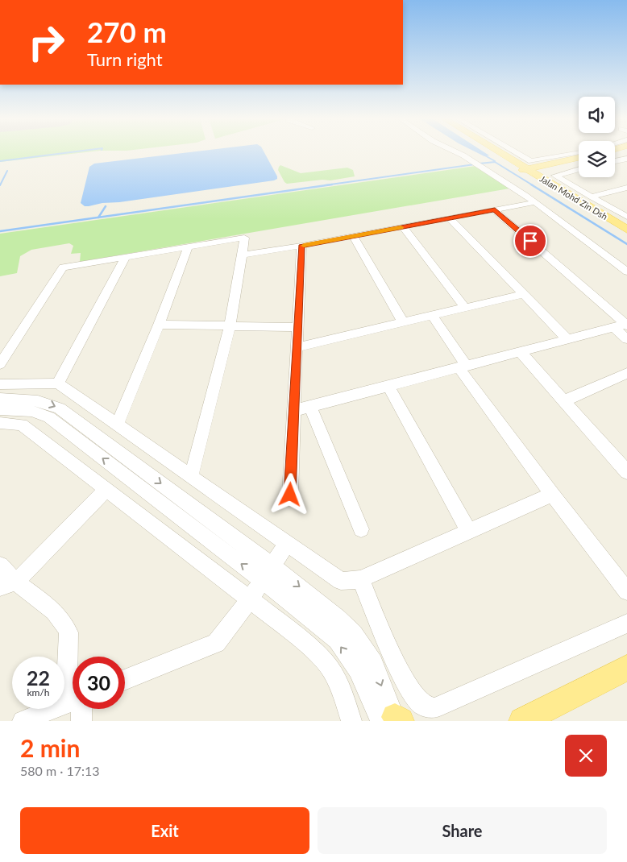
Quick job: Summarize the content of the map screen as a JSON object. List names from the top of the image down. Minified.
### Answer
{"streets":{"main road":["Jalan Mohd Zin Dsh"]},"page":{"turn":["270 m","Turn right"],"speed":"22 km/h","limit":"30","heading":["2 min","580 m · 17:13"],"buttons":["Exit","Share"]}}
